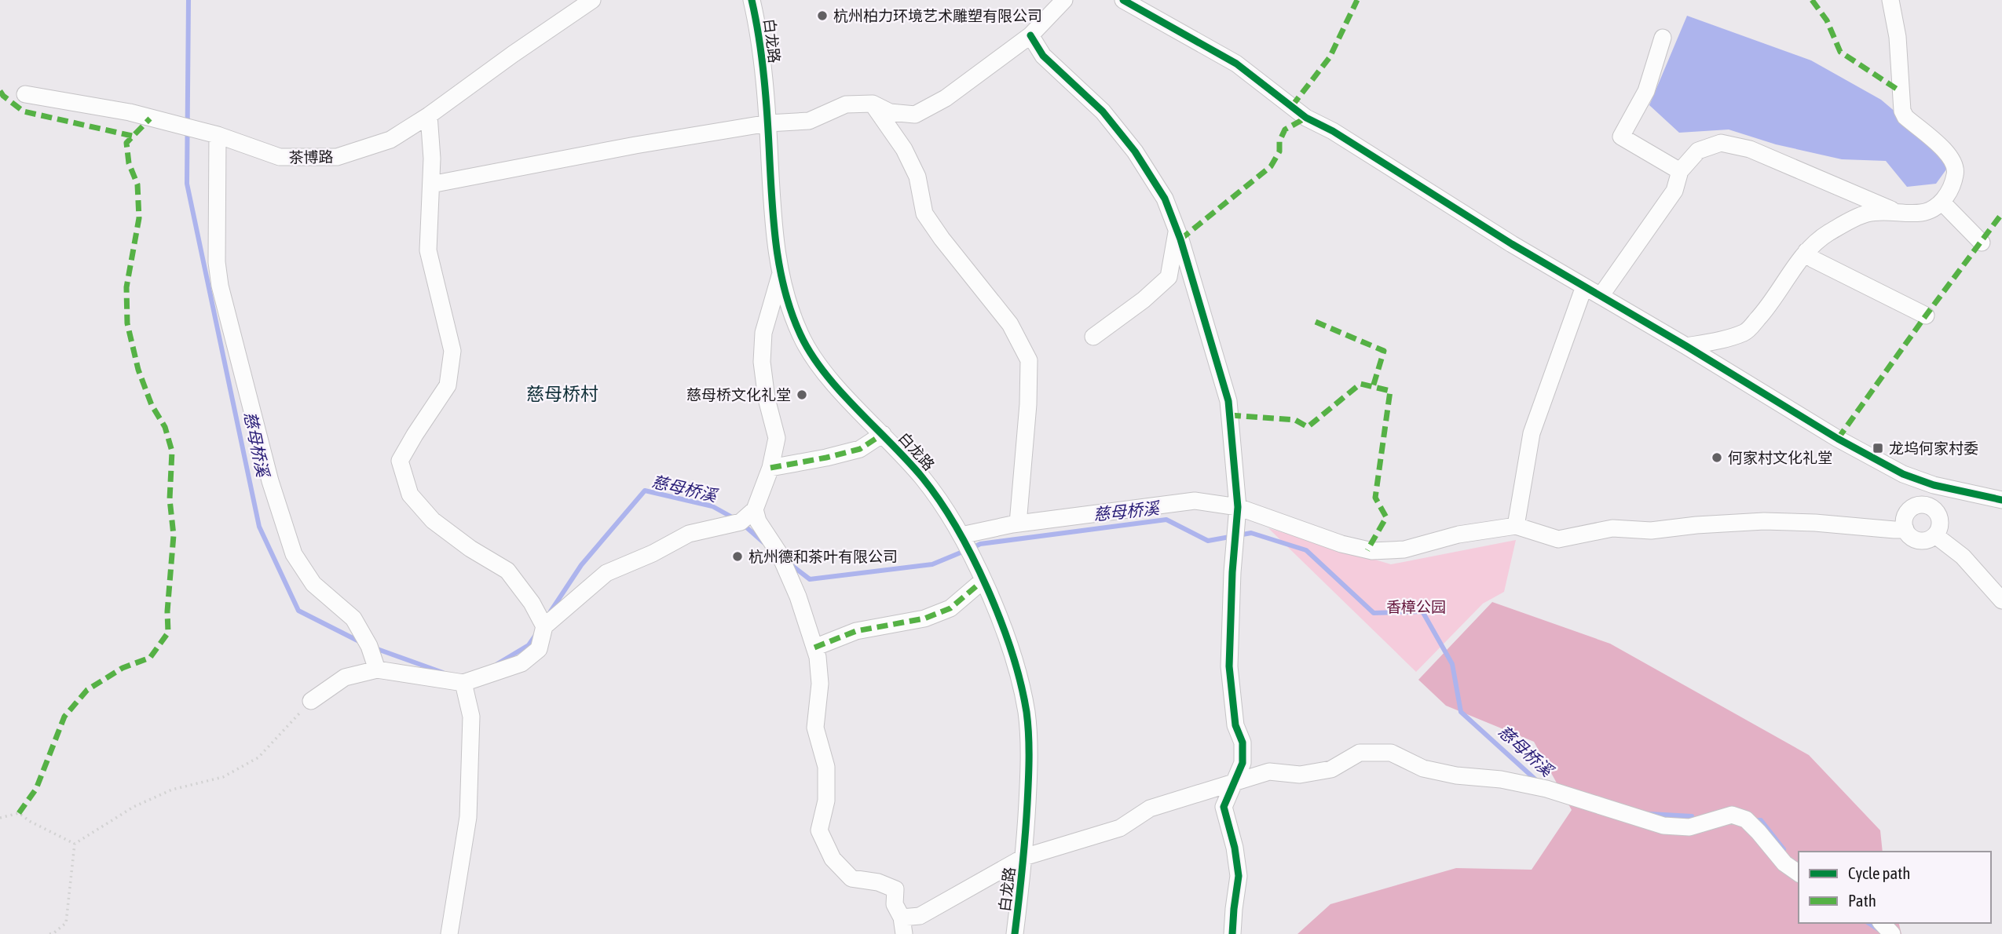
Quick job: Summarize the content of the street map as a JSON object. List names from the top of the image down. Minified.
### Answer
{"streets":{"street":["白龙路","茶博路"]},"districts":["慈母桥村"],"water":["慈母桥溪"],"parks":["香樟公园"],"places":{"other":["杭州柏力环境艺术雕塑有限公司","慈母桥文化礼堂","何家村文化礼堂","杭州德和茶叶有限公司"],"transit":["龙坞何家村委"]},"legend":["Cycle path","Path"]}
